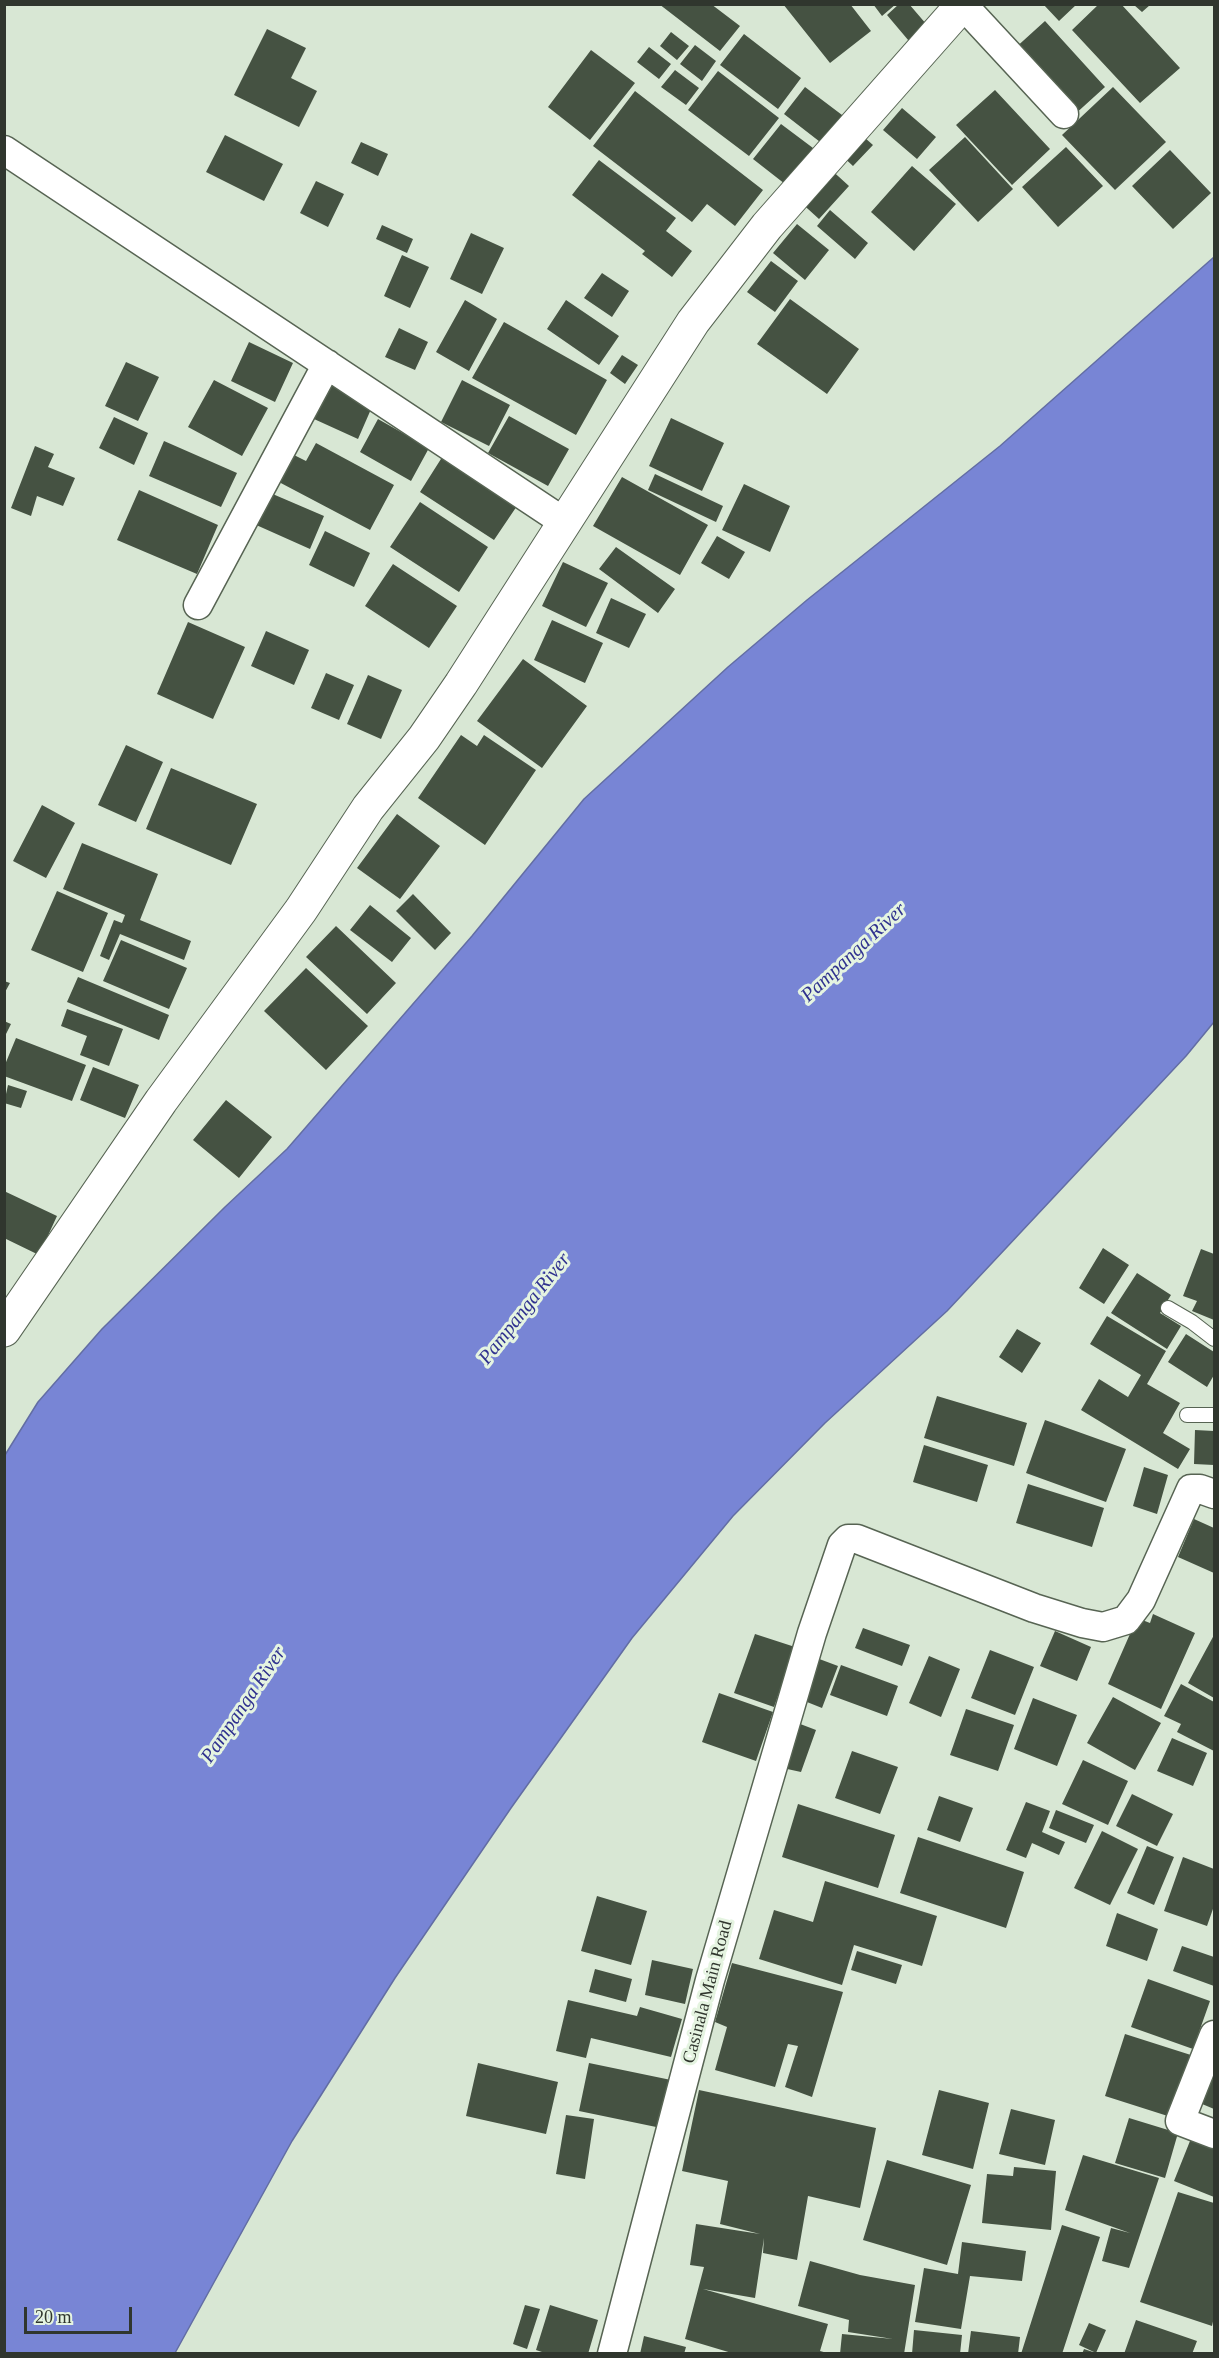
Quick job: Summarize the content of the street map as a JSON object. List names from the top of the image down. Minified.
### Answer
{"streets":{"street":["Casinala Main Road"]},"water":["Pampanga River"],"scale_bar":"20 m"}
